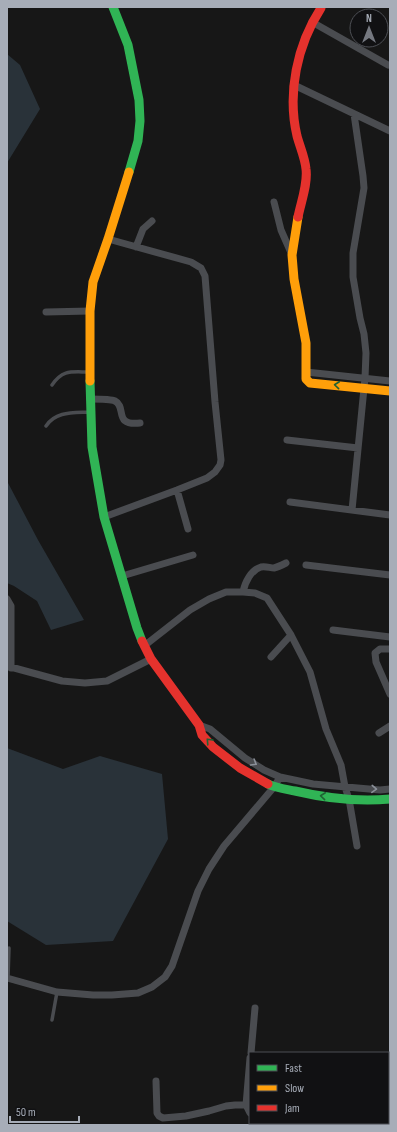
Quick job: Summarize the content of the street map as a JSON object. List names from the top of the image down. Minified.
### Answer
{"legend":["Fast","Slow","Jam"],"scale_bar":"50 m","north":"top"}
